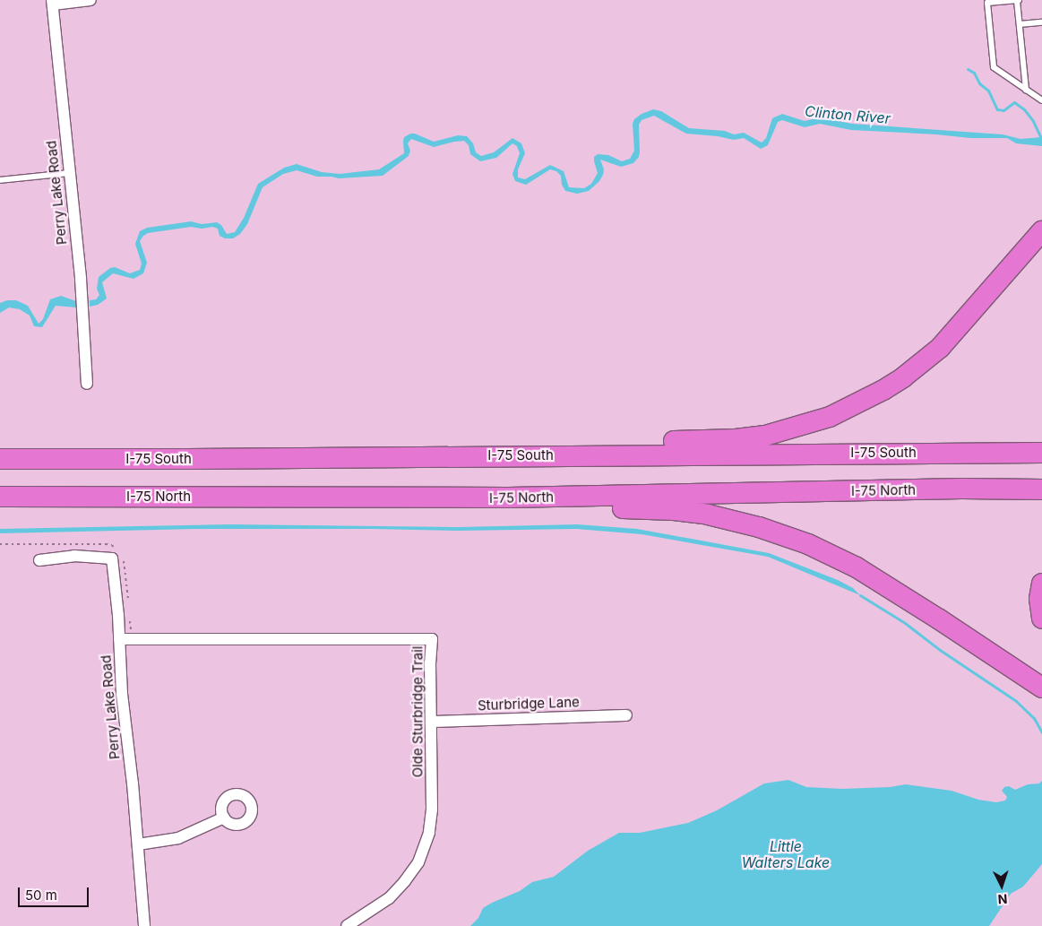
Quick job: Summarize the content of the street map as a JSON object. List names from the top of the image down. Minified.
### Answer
{"streets":{"highway":["I-75 South","I-75 North"],"street":["Perry Lake Road","Sturbridge Lane","Olde Sturbridge Trail"]},"crossings":[["Perry Lake Road","Olde Sturbridge Trail"],["Sturbridge Lane","Olde Sturbridge Trail"]],"water":["Clinton River","Little Walters Lake"],"scale_bar":"50 m","north":"bottom"}
